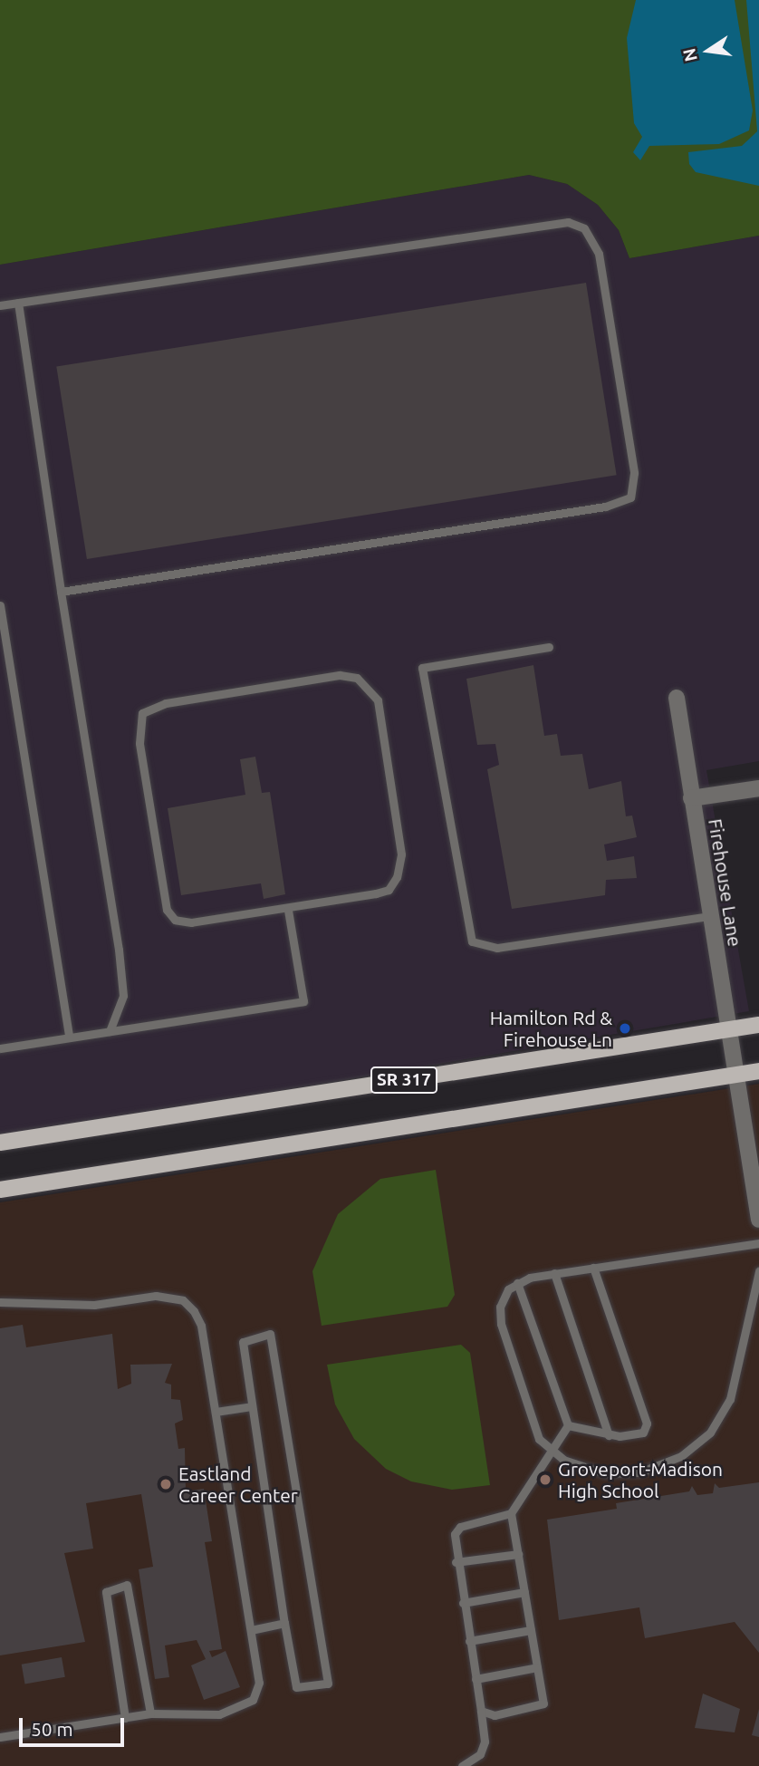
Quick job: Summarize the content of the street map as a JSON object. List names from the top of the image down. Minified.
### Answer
{"streets":{"main road":["SR 317"],"street":["Firehouse Lane"]},"crossings":[["Firehouse Lane","SR 317"]],"places":["Hamilton Rd & Firehouse Ln","Groveport-Madison High School","Eastland Career Center"],"scale_bar":"50 m","north":"left"}
